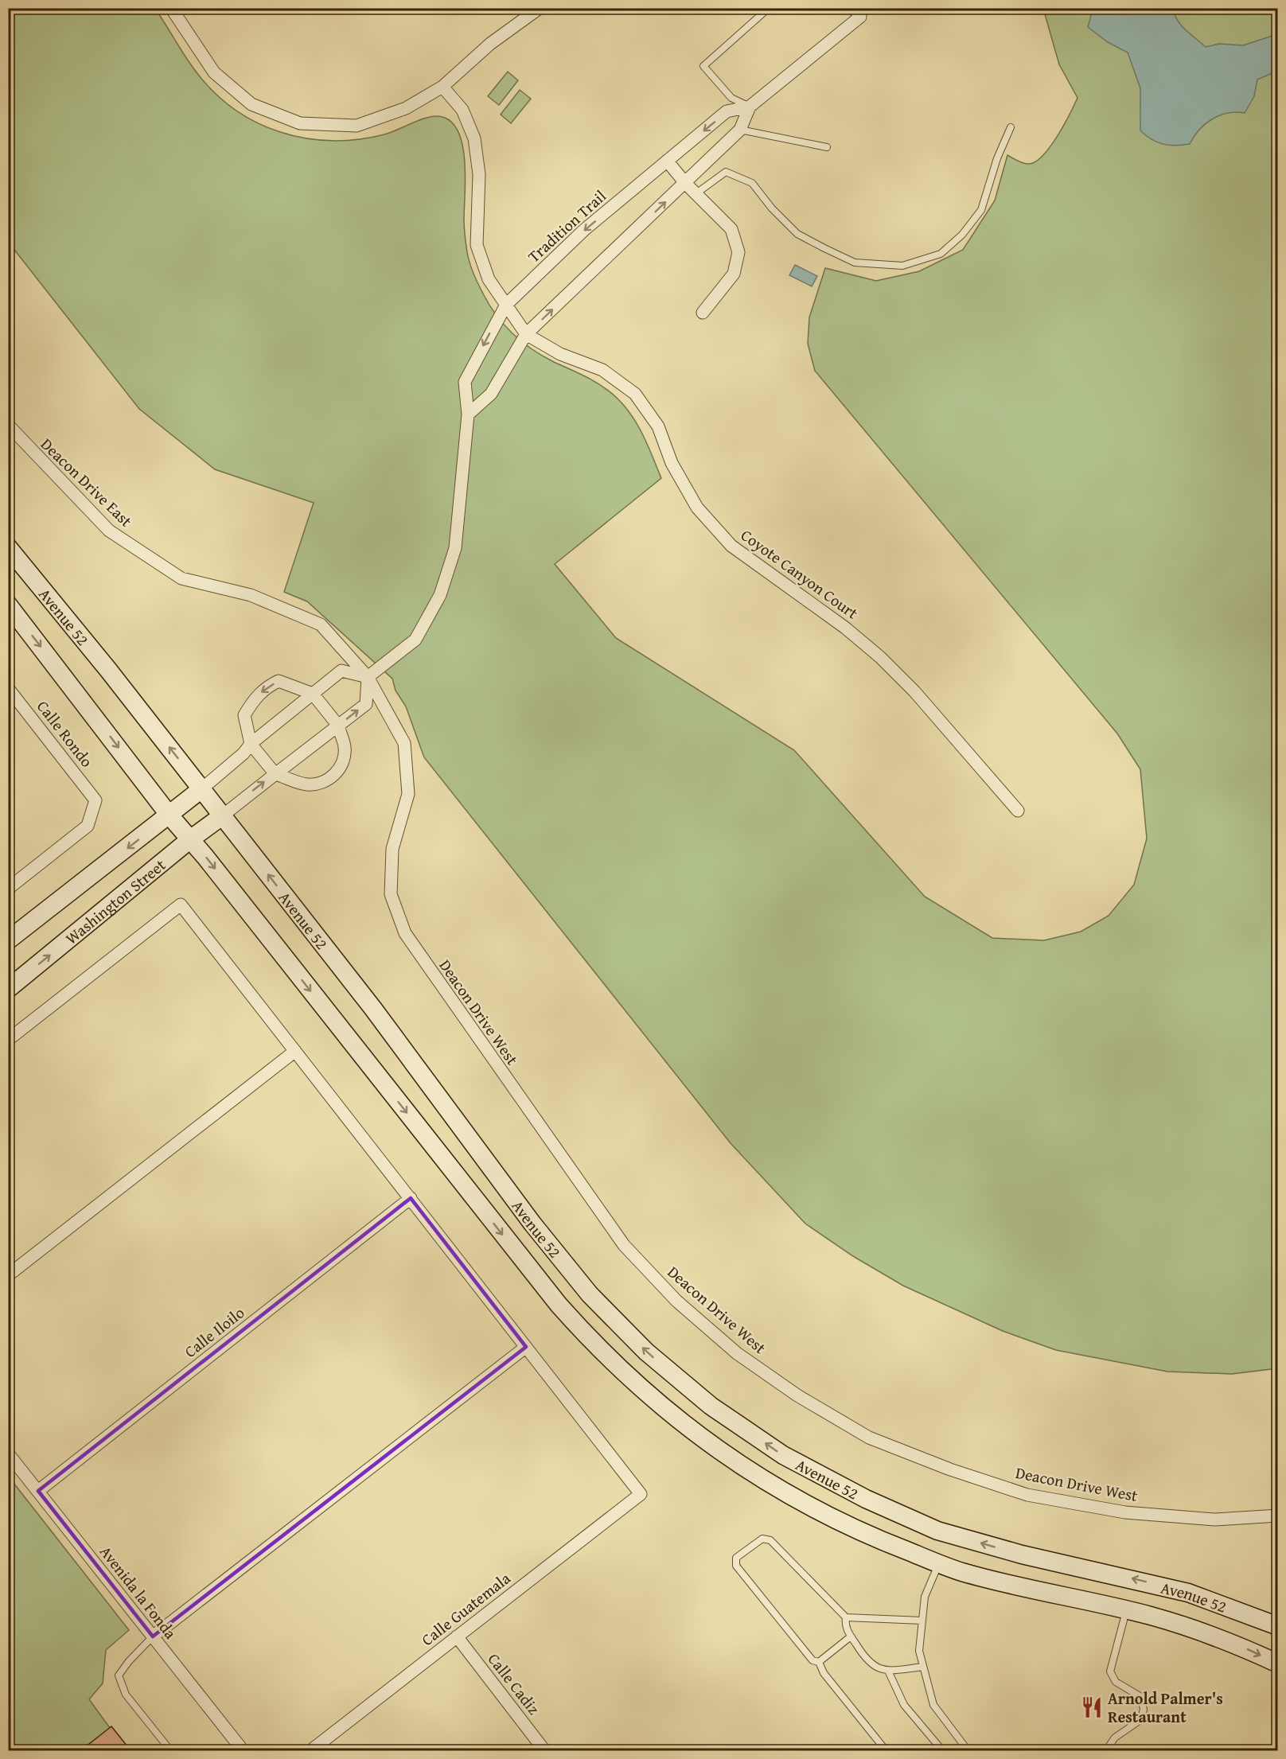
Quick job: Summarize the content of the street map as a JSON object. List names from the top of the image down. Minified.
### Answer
{"streets":{"main road":["Avenue 52","Washington Street"],"street":["Tradition Trail","Deacon Drive East","Coyote Canyon Court","Calle Rondo","Deacon Drive West","Calle Iloilo","Avenida la Fonda","Calle Guatemala","Calle Cadiz"]},"crossings":[["Tradition Trail","Deacon Drive East"],["Tradition Trail","Coyote Canyon Court"],["Tradition Trail","Deacon Drive West"],["Deacon Drive East","Deacon Drive West"],["Avenue 52","Washington Street"],["Calle Iloilo","Avenida la Fonda"],["Calle Guatemala","Calle Cadiz"]],"places":{"restaurant":["Arnold Palmer's Restaurant"]}}
